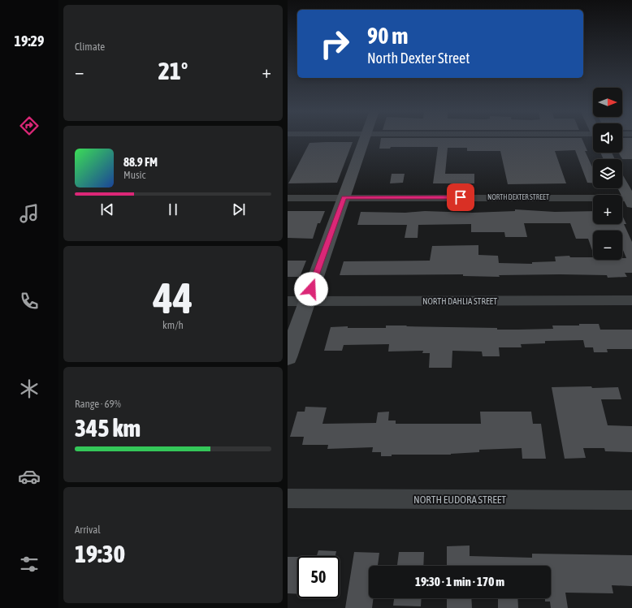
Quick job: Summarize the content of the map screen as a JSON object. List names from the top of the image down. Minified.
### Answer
{"streets":{"street":["NORTH DEXTER STREET","NORTH DAHLIA STREET","NORTH EUDORA STREET"]},"north":"right","page":{"tabs":"19:29","tile":["Climate",["44","km/h"],["Range · 69%","345 km"],["Arrival","19:30"]],"turn":["90 m","North Dexter Street"],"heat":["−","21°","+"],"map_buttons":["+","−"],"song":["88.9 FM","Music"],"limit":"50","trip":"19:30 · 1 min · 170 m"}}
